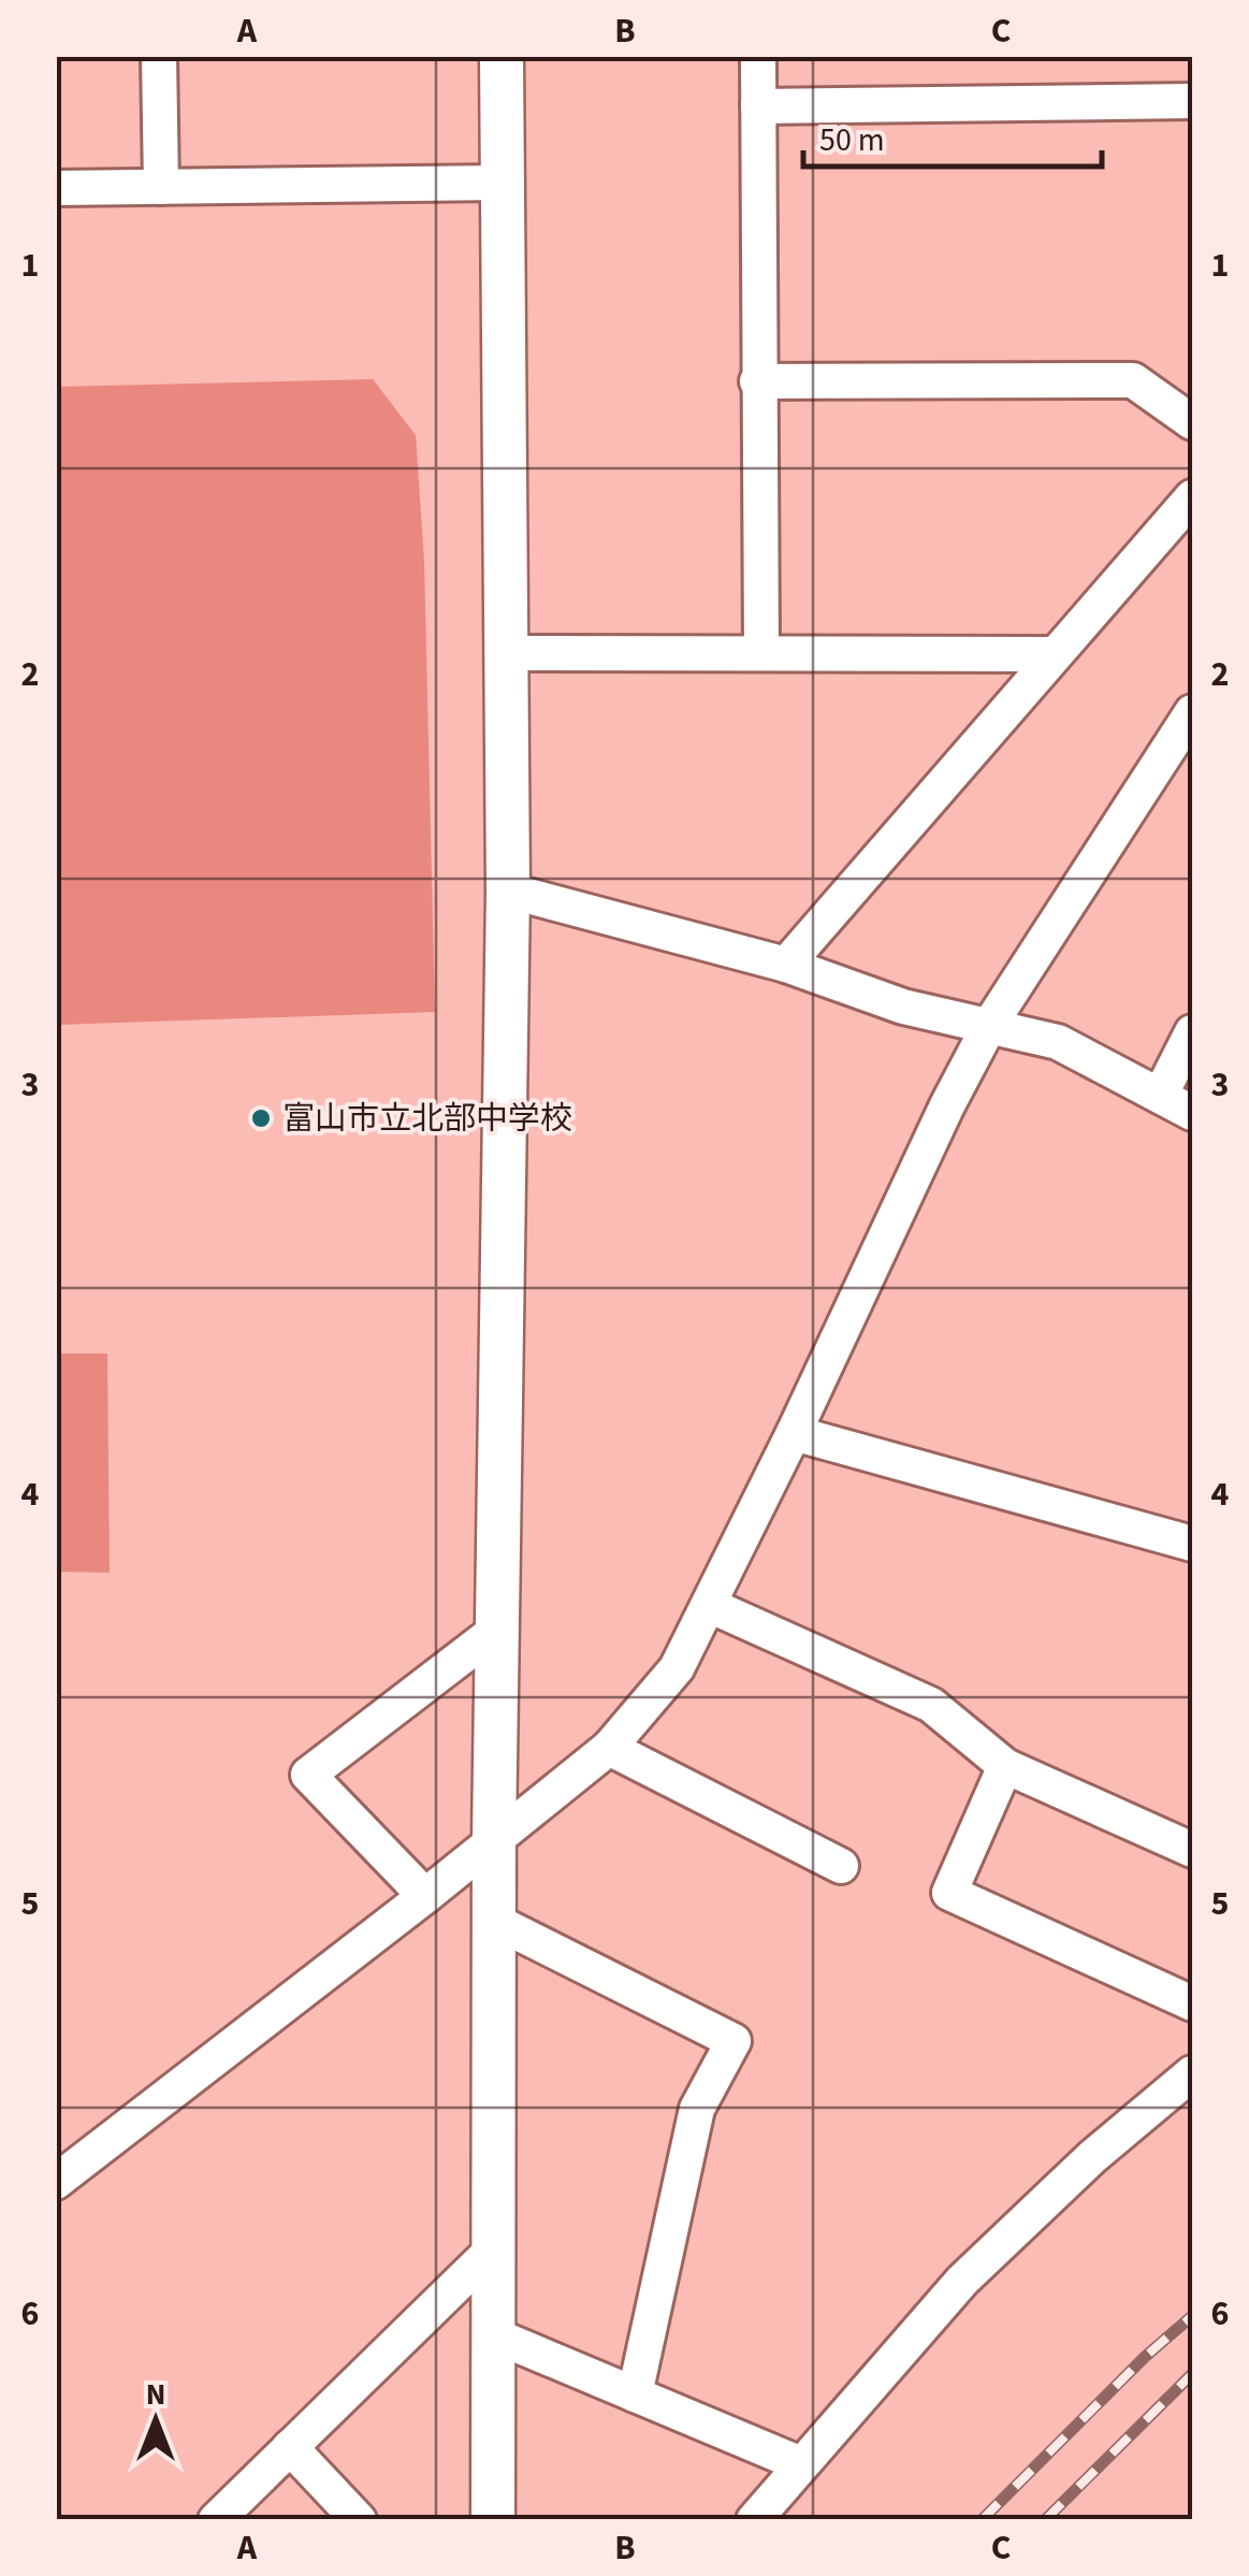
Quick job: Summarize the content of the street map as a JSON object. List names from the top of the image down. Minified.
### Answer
{"places":["富山市立北部中学校"],"scale_bar":"50 m","north":"top","grid":{"columns":["A","B","C"],"rows":["1","2","3","4","5","6"]}}
